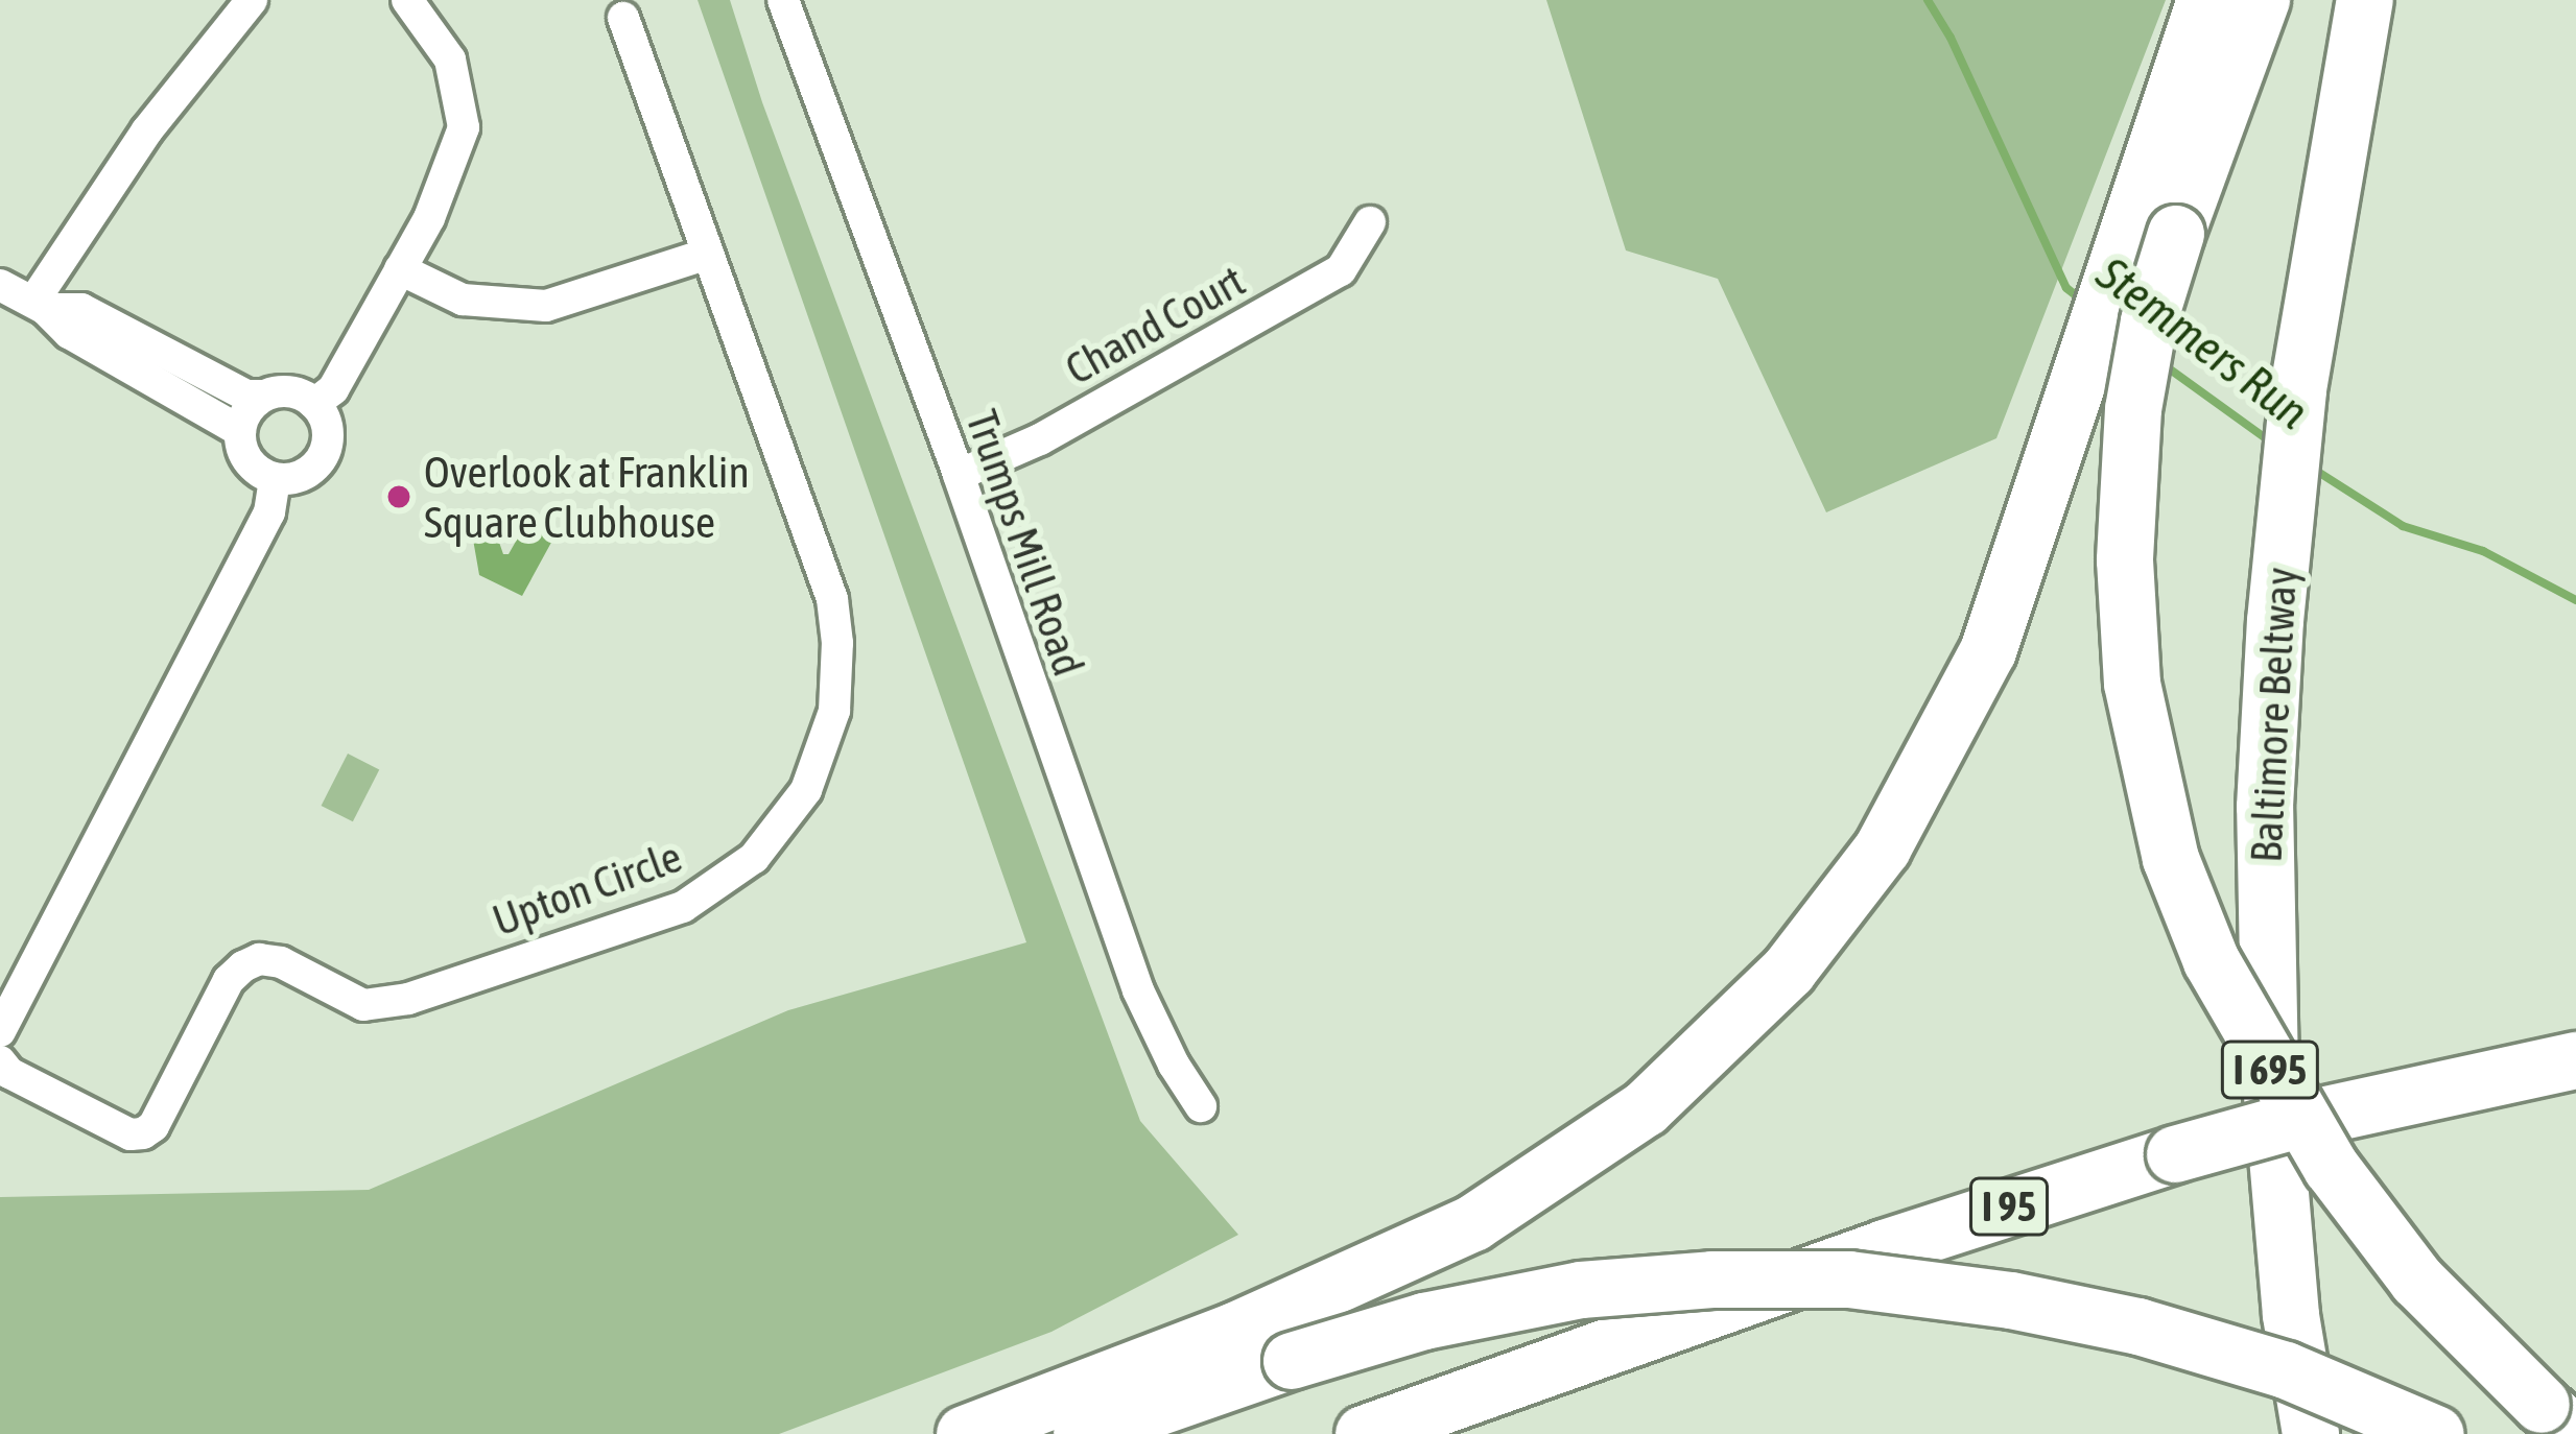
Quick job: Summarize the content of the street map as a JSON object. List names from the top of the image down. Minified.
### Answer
{"streets":{"highway":["Baltimore Beltway","I 695","I 95"],"street":["Chand Court","Trumps Mill Road","Upton Circle"]},"crossings":[["Chand Court","Trumps Mill Road"]],"water":["Stemmers Run"],"places":["Overlook at Franklin Square Clubhouse"]}
